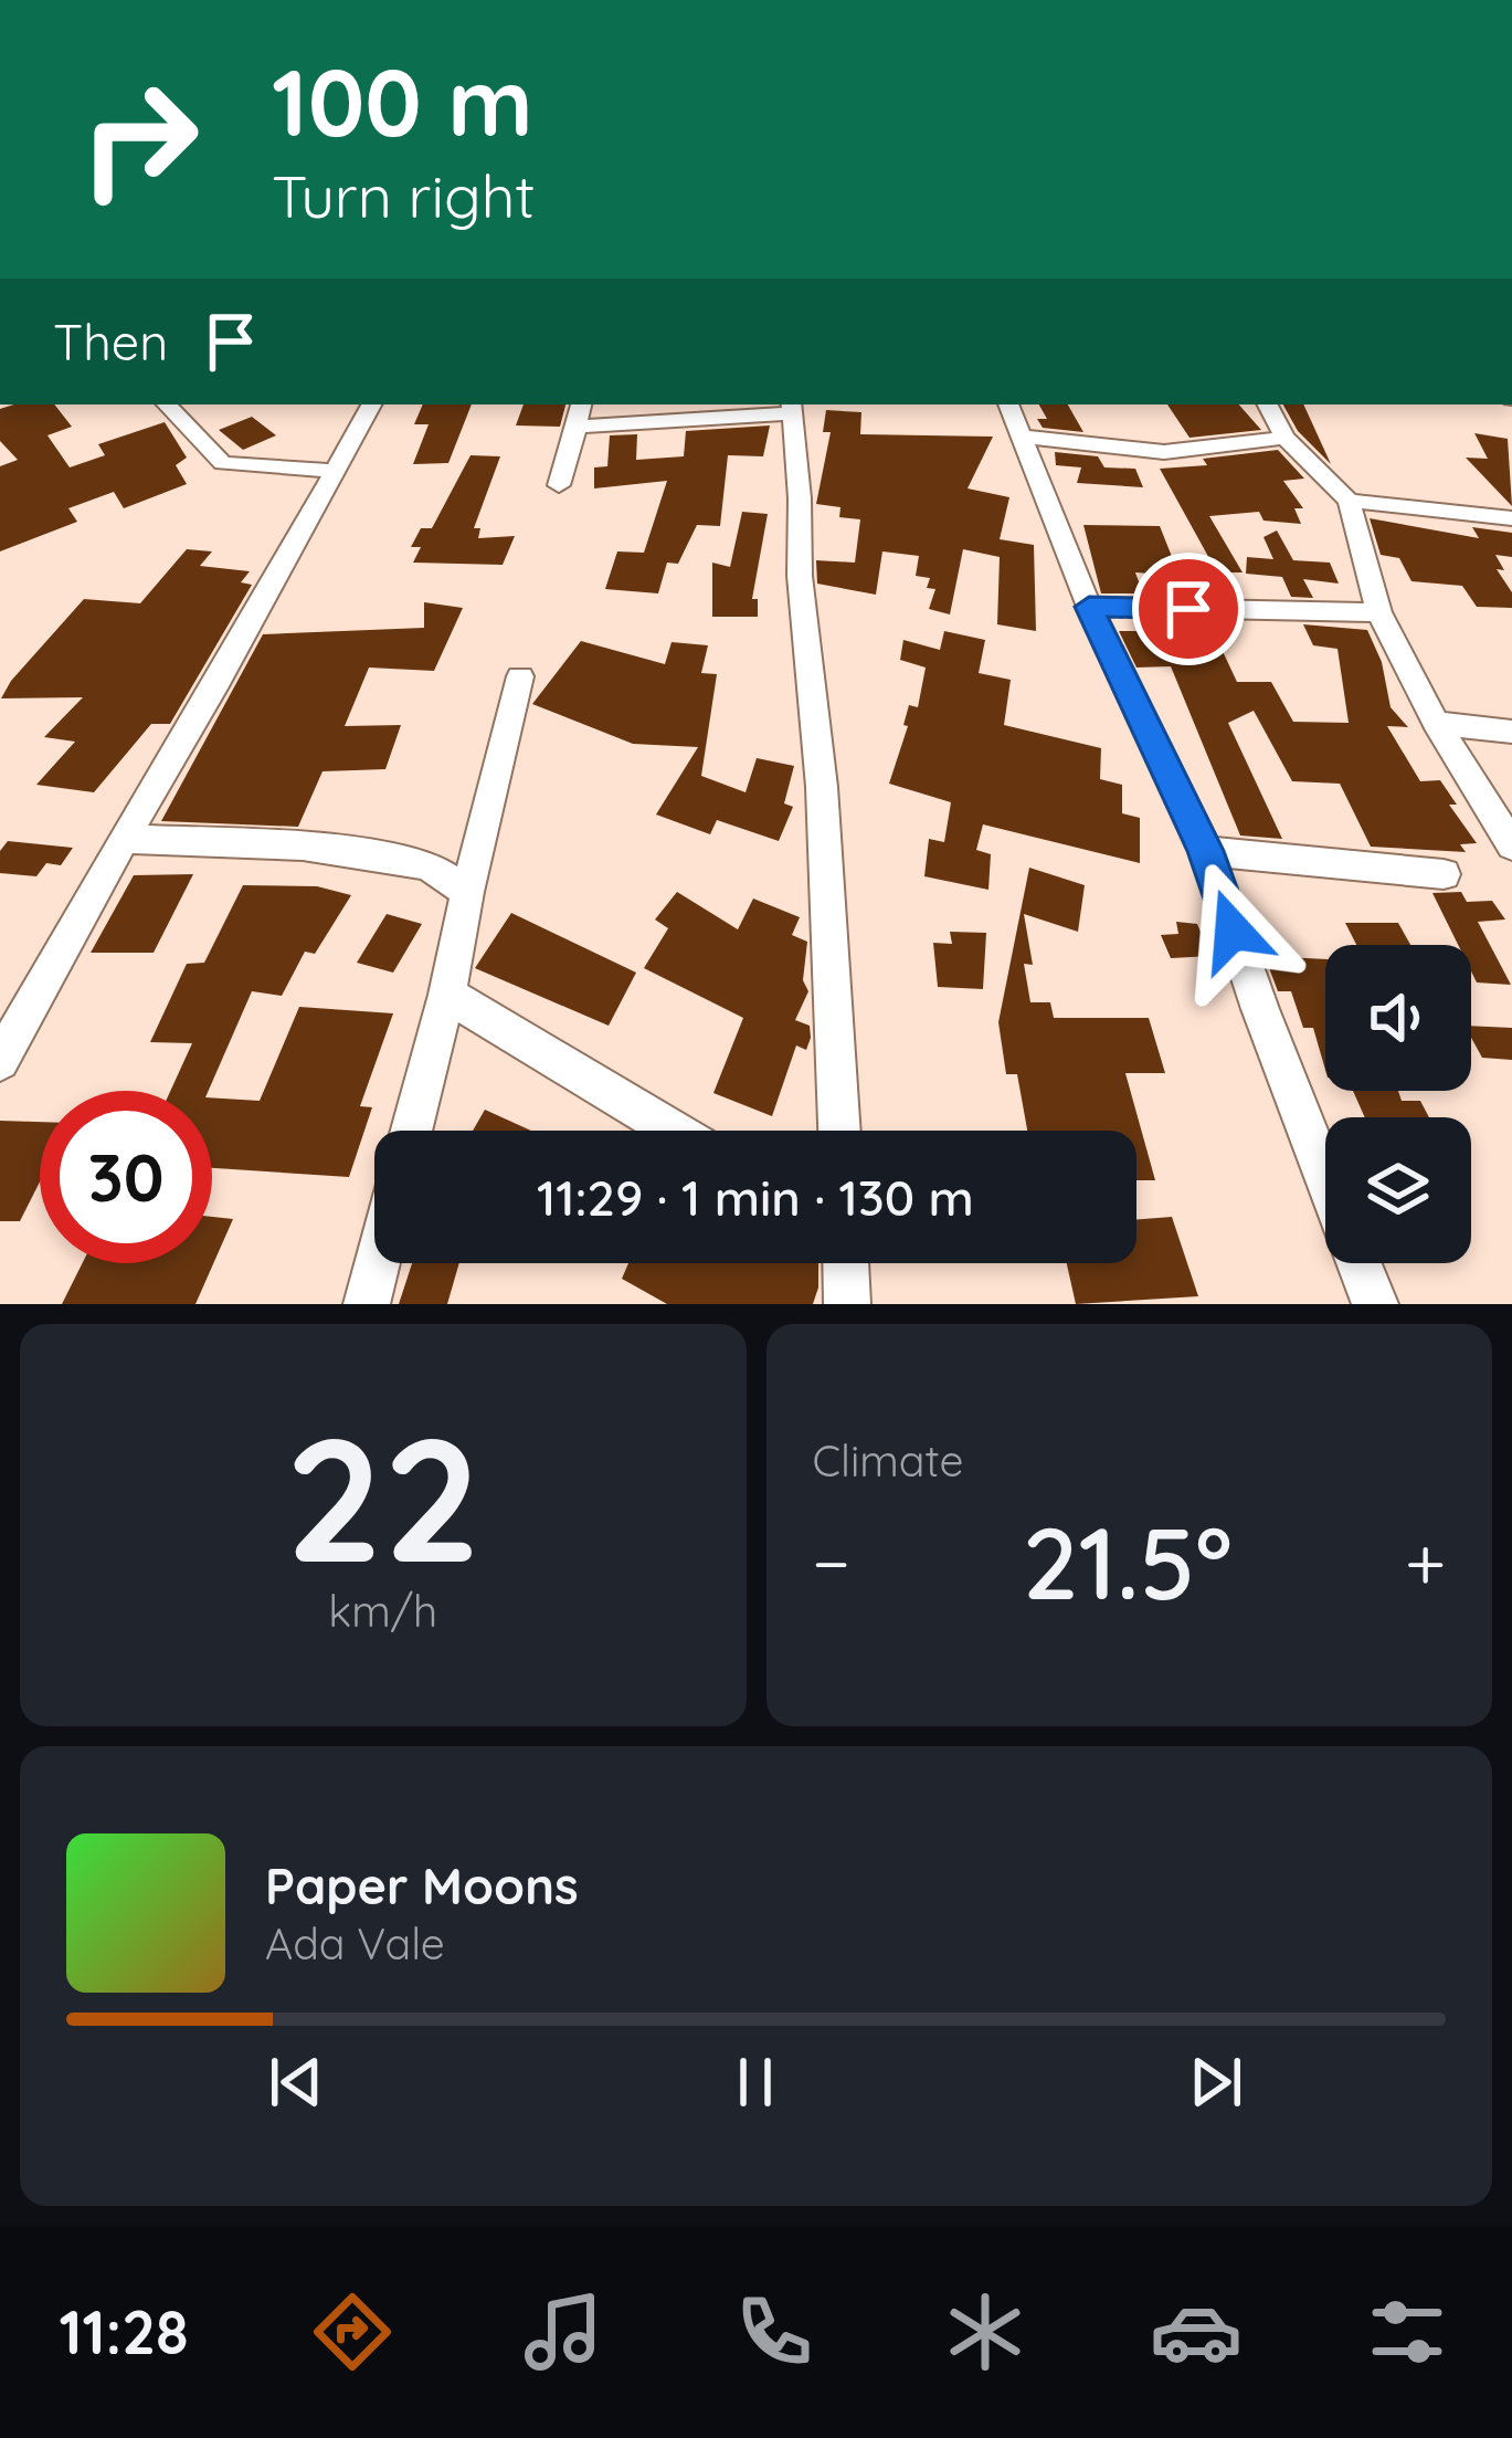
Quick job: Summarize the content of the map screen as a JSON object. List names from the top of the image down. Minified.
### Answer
{"page":{"turn":["100 m","Turn right"],"then":"Then","limit":"30","trip":"11:29 · 1 min · 130 m","tile":[["22","km/h"],"Climate"],"heat":["−","21.5°","+"],"song":["Paper Moons","Ada Vale"],"tabs":"11:28"}}
